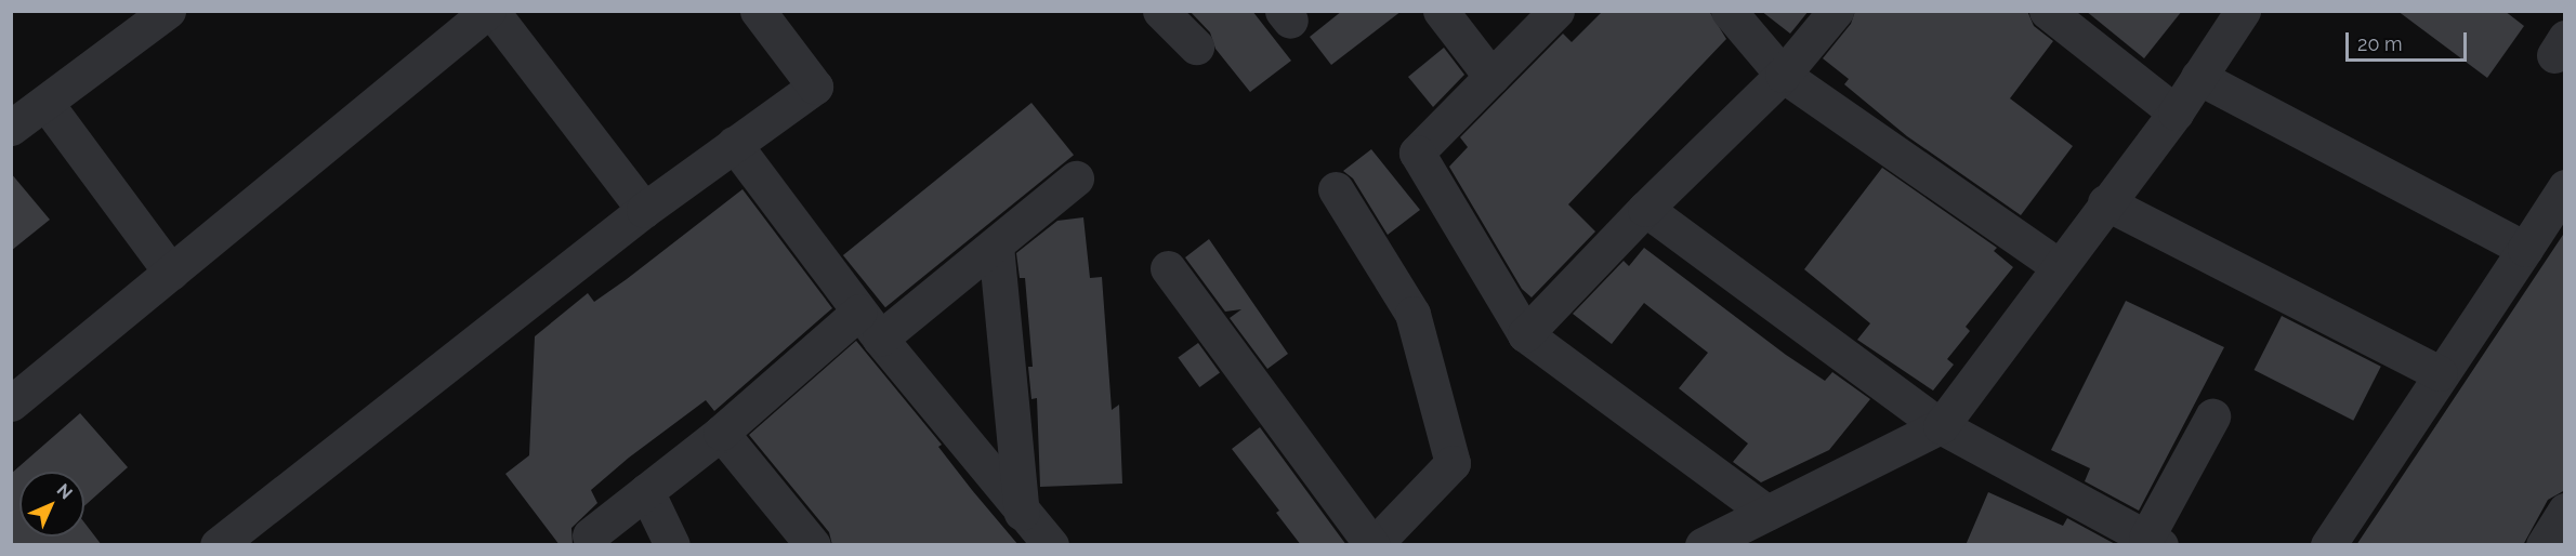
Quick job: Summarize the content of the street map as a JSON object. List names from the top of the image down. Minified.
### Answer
{"scale_bar":"20 m","north":"top right"}
